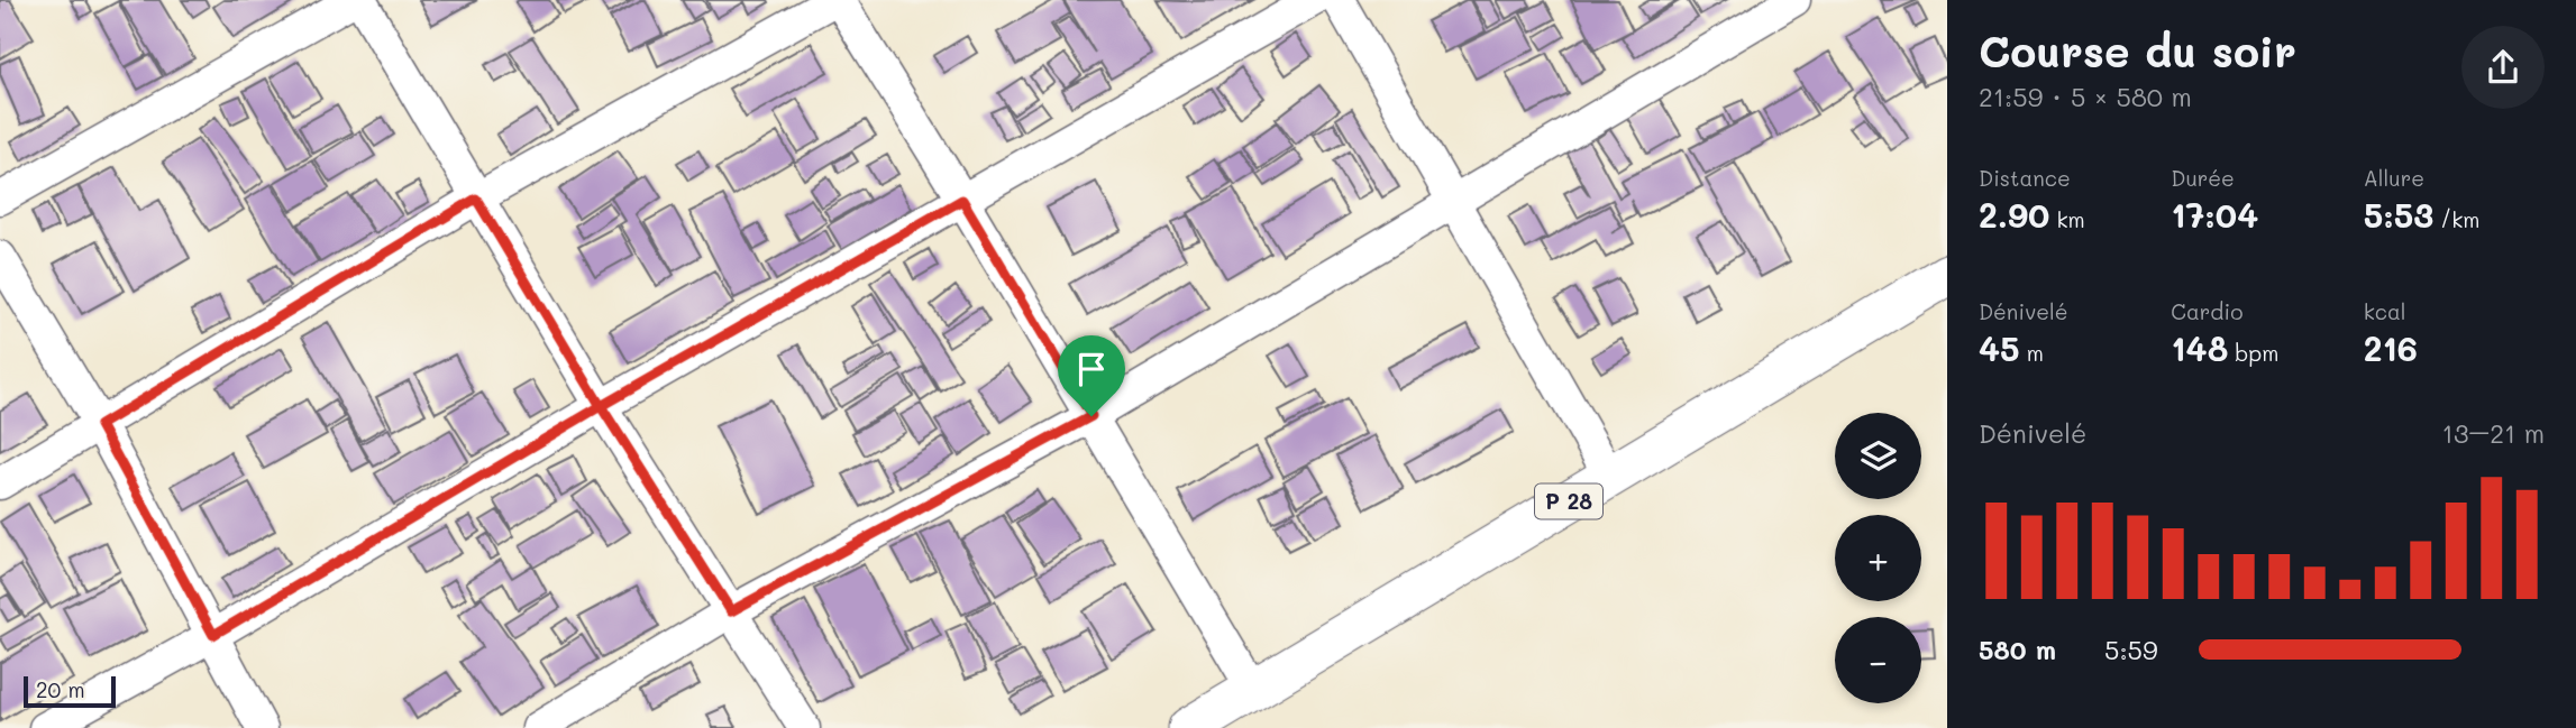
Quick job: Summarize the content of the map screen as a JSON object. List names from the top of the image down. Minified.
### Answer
{"streets":{"main road":["P 28"]},"scale_bar":"20 m","page":{"heading":["Course du soir","21:59 · 5 × 580 m"],"stats":[["Distance","2.90 km"],["Durée","17:04"],["Allure","5:53 /km"],["Dénivelé","45 m"],["Cardio","148 bpm"],["kcal","216"]],"chart":["Dénivelé","13–21 m"],"map_buttons":["+","−"],"list":[{"name":"580 m","note":"5:59"}],"scale":"20 m"}}
